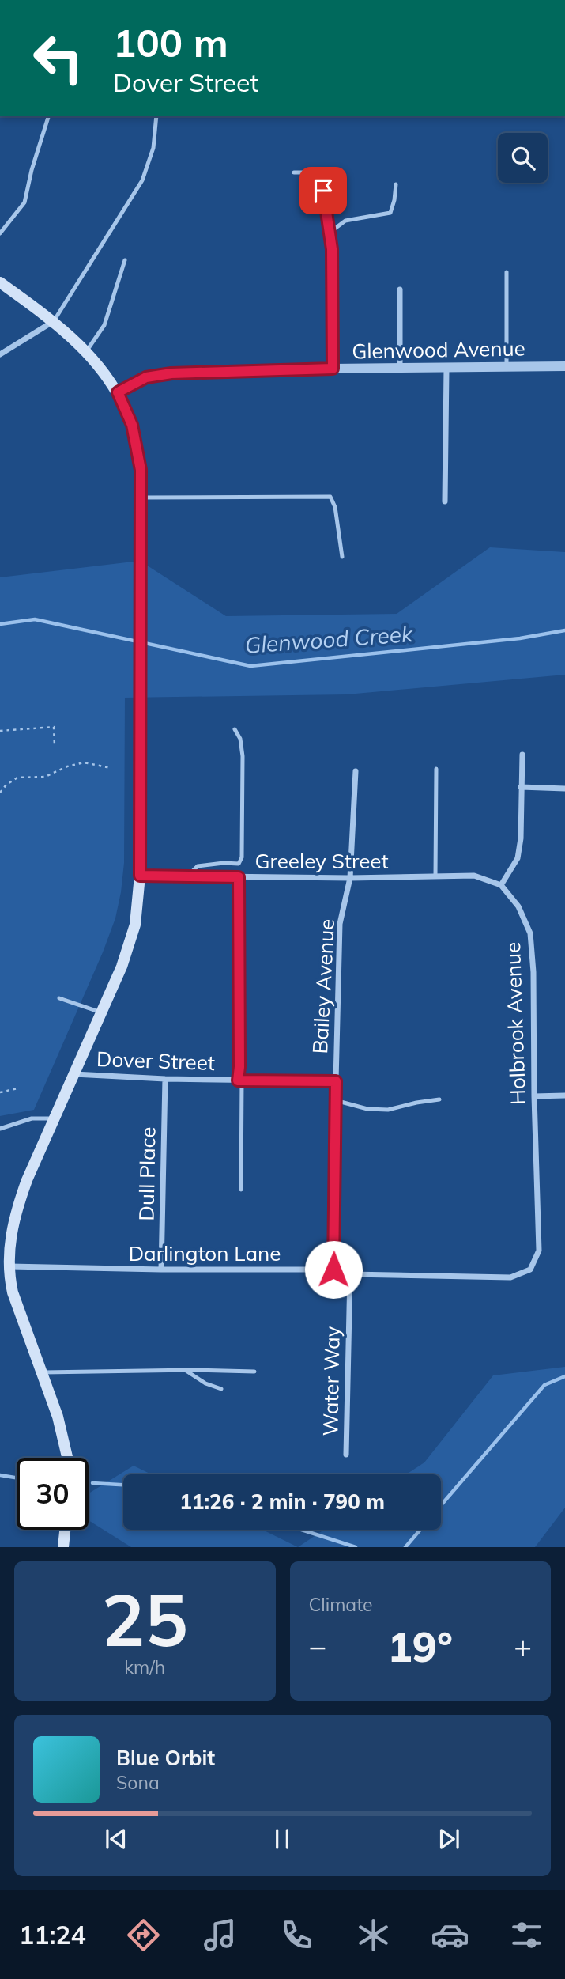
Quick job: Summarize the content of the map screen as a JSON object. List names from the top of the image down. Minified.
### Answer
{"streets":{"street":["Glenwood Avenue","Greeley Street","Bailey Avenue","Holbrook Avenue","Dover Street","Dull Place","Darlington Lane","Water Way"]},"crossings":[["Greeley Street","Bailey Avenue"],["Greeley Street","Holbrook Avenue"],["Bailey Avenue","Dover Street"],["Bailey Avenue","Darlington Lane"],["Holbrook Avenue","Darlington Lane"],["Dover Street","Dull Place"],["Dull Place","Darlington Lane"],["Darlington Lane","Water Way"]],"water":["Glenwood Creek"],"page":{"turn":["100 m","Dover Street"],"limit":"30","trip":"11:26 · 2 min · 790 m","tile":[["25","km/h"],"Climate"],"heat":["−","19°","+"],"song":["Blue Orbit","Sona"],"tabs":"11:24"}}
